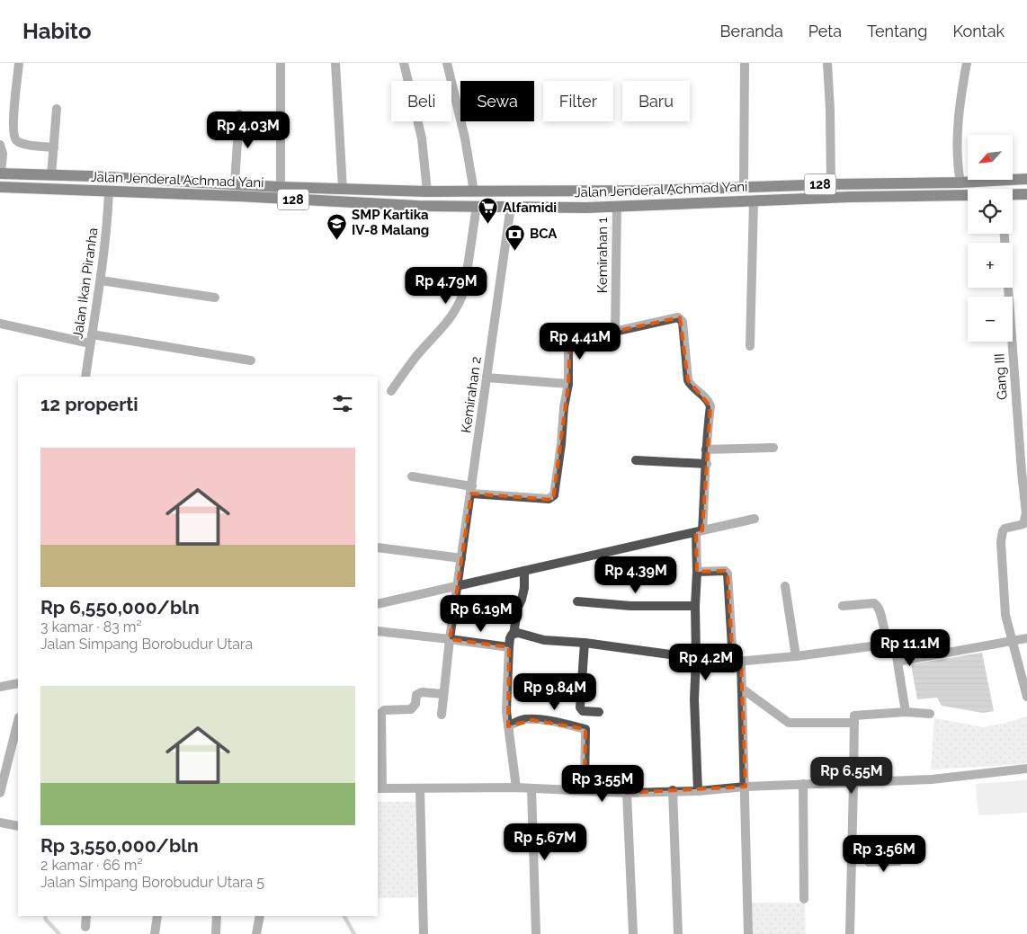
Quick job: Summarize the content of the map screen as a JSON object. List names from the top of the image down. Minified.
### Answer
{"streets":{"main road":["Jalan Jenderal Achmad Yani","128"],"street":["Kemirahan 1","Jalan Ikan Piranha","Gang III","Kemirahan 2"]},"crossings":[["Jalan Jenderal Achmad Yani","Kemirahan 1"],["Jalan Jenderal Achmad Yani","Jalan Ikan Piranha"],["Jalan Jenderal Achmad Yani","Kemirahan 2"]],"places":{"supermarket":["Alfamidi"],"school or university":["SMP Kartika IV-8 Malang"],"bank":["BCA"]},"north":"bottom left","page":{"header":"Habito","nav":["Beranda","Peta","Tentang","Kontak"],"chip":["Beli","Sewa","Filter","Baru"],"price":["Rp 4.03M","Rp 4.79M","Rp 4.41M","Rp 4.39M","Rp 6.19M","Rp 11.1M","Rp 4.2M","Rp 9.84M","Rp 6.55M","Rp 3.55M","Rp 5.67M","Rp 3.56M"],"map_buttons":["+","−"],"heading":"12 properti","list":[{"name":"Rp 6,550,000/bln","note":"3 kamar · 83 m² · Jalan Simpang Borobudur Utara"},{"name":"Rp 3,550,000/bln","note":"2 kamar · 66 m² · Jalan Simpang Borobudur Utara 5"}]}}
